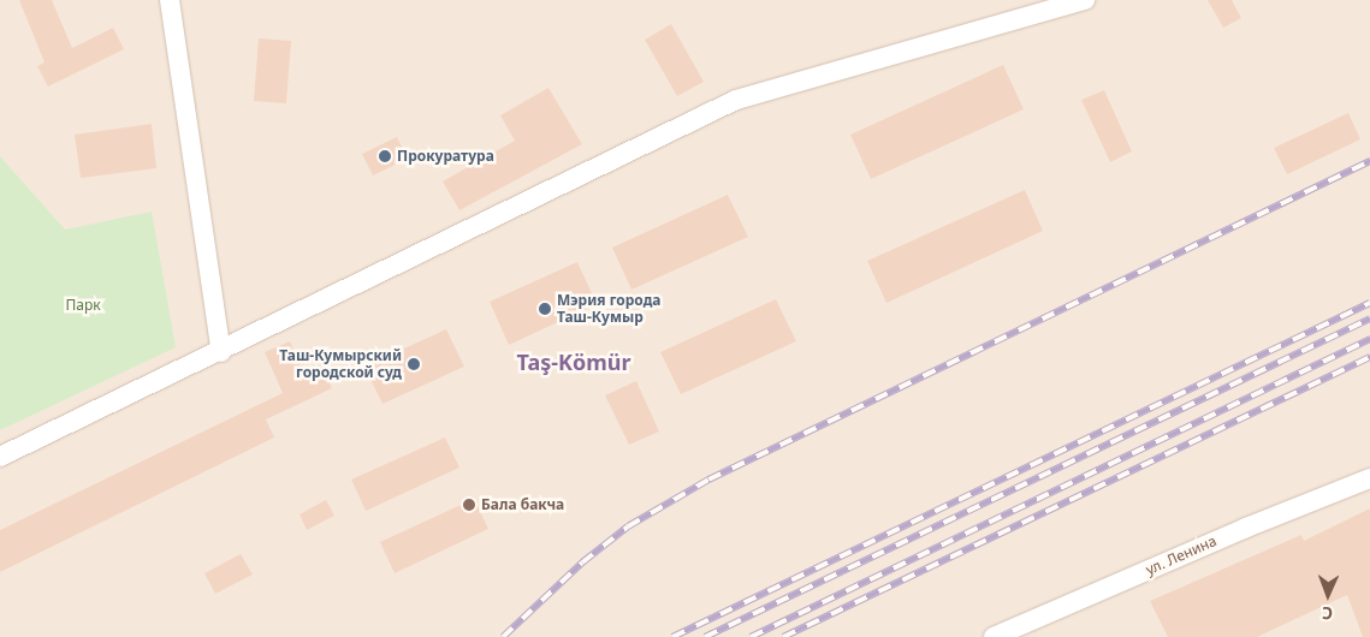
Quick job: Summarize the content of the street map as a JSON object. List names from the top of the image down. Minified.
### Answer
{"streets":{"street":["ул. Ленина"]},"districts":["Taş-Kömür"],"parks":["Парк"],"places":["Прокуратура","Мэрия города Таш-Кумыр","Таш-Кумырский городской суд","Бала бакча"],"north":"bottom"}
